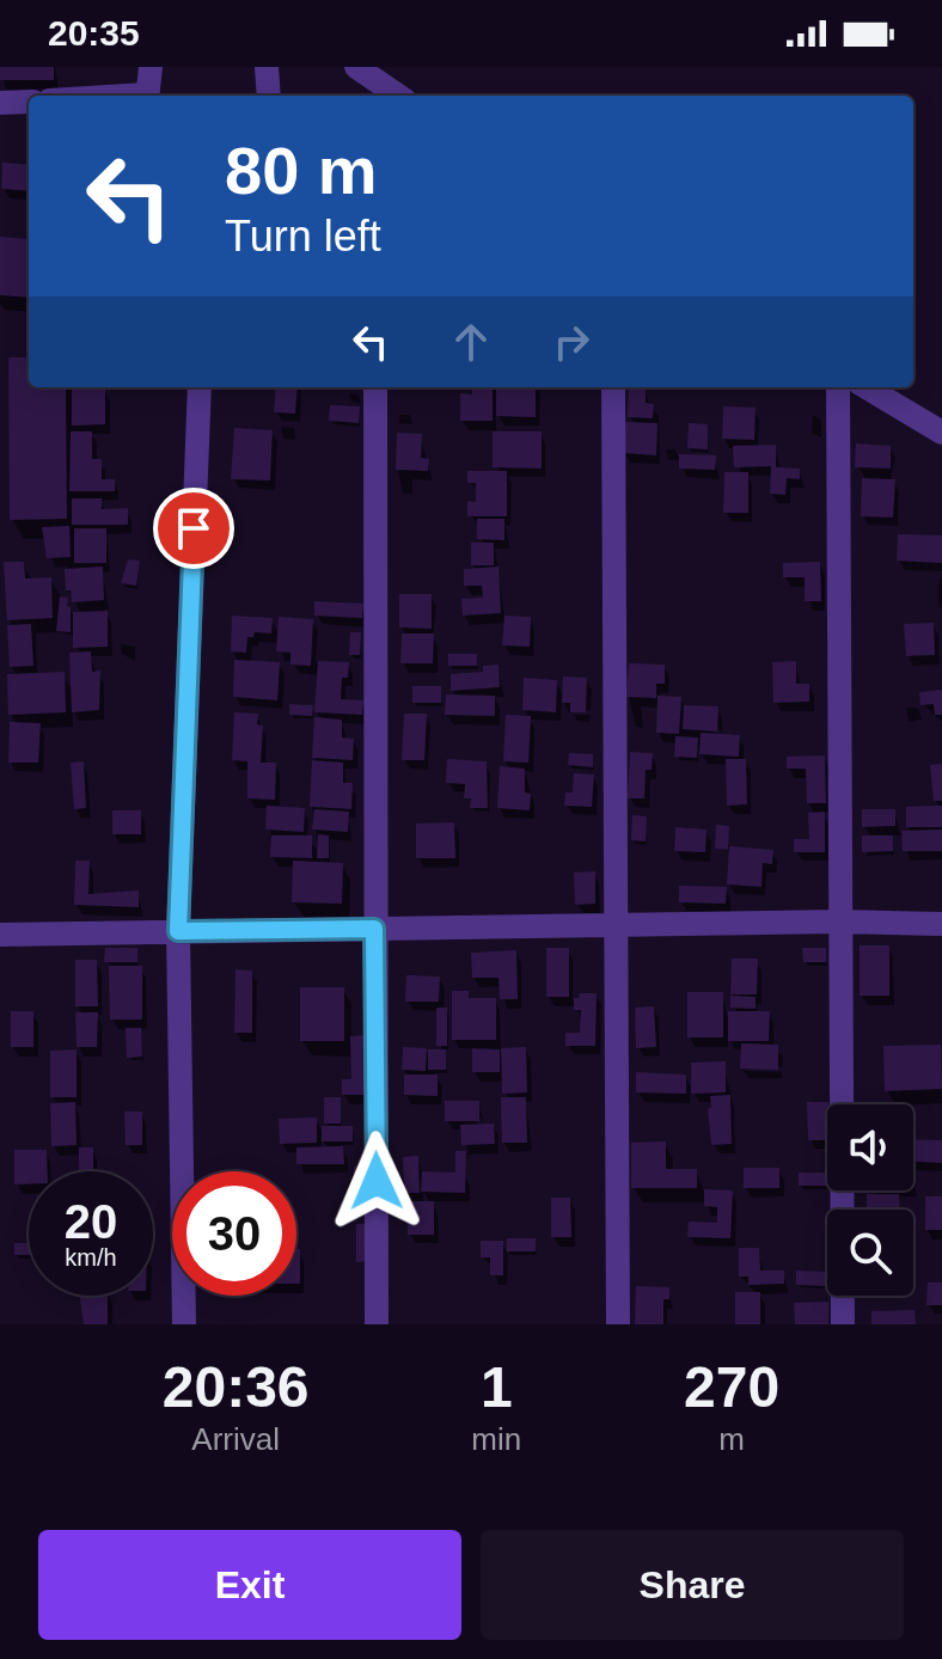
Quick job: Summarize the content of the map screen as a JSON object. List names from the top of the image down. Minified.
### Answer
{"page":{"status":"20:35","turn":["80 m","Turn left"],"speed":"20 km/h","limit":"30","eta":["20:36","Arrival","1","min","270","m"],"buttons":["Exit","Share"]}}
